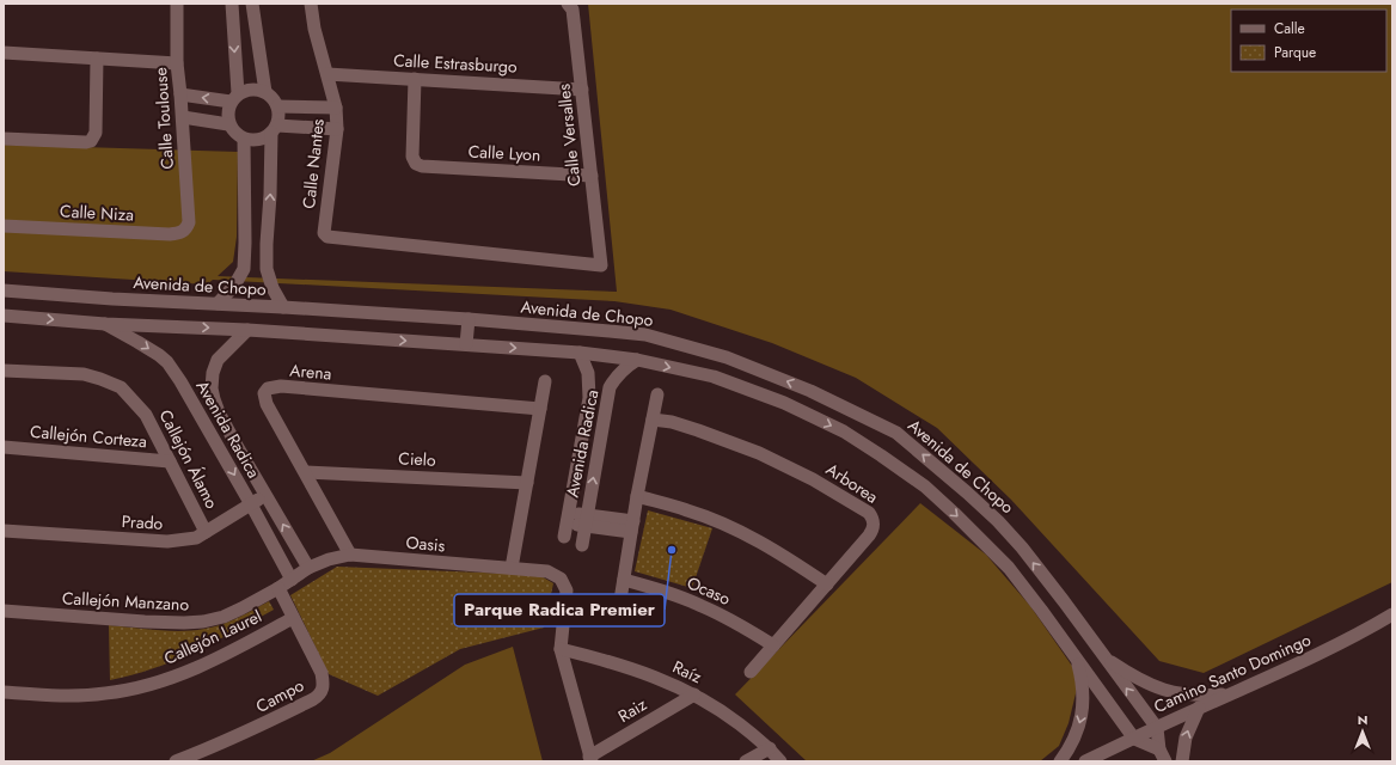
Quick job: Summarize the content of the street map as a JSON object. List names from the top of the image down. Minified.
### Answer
{"streets":{"street":["Calle Estrasburgo","Calle Toulouse","Calle Versalles","Calle Lyon","Calle Nantes","Calle Niza","Avenida de Chopo","Arena","Avenida Radica","Callejón Corteza","Callejón Álamo","Cielo","Arborea","Prado","Oasis","Ocaso","Callejón Manzano","Callejón Laurel","Raíz","Camino Santo Domingo","Campo","Raiz"]},"crossings":[["Calle Estrasburgo","Calle Versalles"],["Calle Estrasburgo","Calle Lyon"],["Calle Estrasburgo","Calle Nantes"],["Calle Toulouse","Calle Niza"],["Calle Versalles","Calle Lyon"],["Calle Versalles","Calle Nantes"],["Avenida de Chopo","Camino Santo Domingo"],["Arena","Cielo"],["Arena","Oasis"],["Avenida Radica","Prado"],["Avenida Radica","Oasis"],["Avenida Radica","Callejón Manzano"],["Callejón Corteza","Callejón Álamo"],["Callejón Álamo","Prado"],["Arborea","Ocaso"],["Oasis","Callejón Manzano"],["Oasis","Raíz"],["Callejón Manzano","Campo"],["Callejón Laurel","Campo"],["Raíz","Raiz"]],"places":["Parque Radica Premier"],"legend":["Calle","Parque"],"north":"top"}
